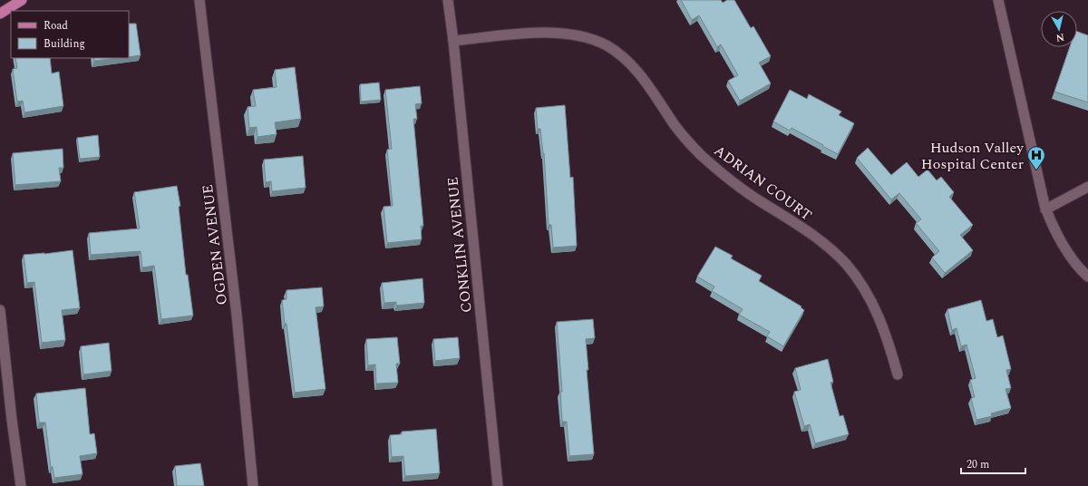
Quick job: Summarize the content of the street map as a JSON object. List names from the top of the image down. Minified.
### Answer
{"streets":{"street":["ADRIAN COURT","OGDEN AVENUE","CONKLIN AVENUE"]},"crossings":[["ADRIAN COURT","CONKLIN AVENUE"]],"places":{"hospital":["Hudson Valley Hospital Center"]},"legend":["Road","Building"],"scale_bar":"20 m","north":"bottom"}
